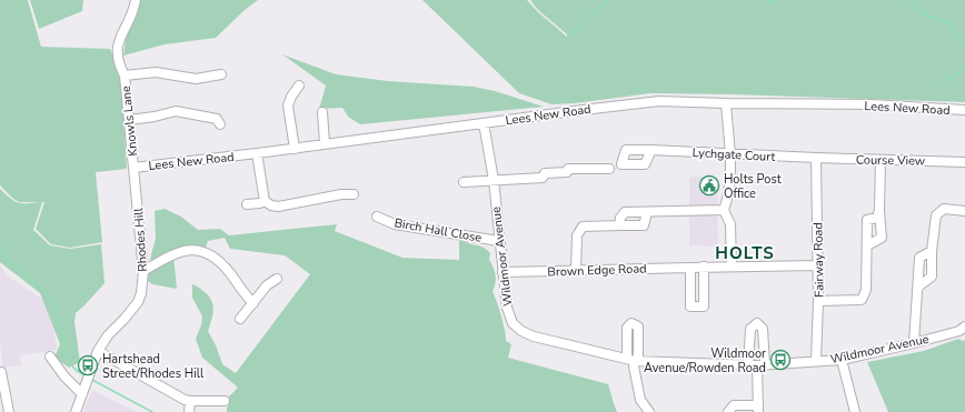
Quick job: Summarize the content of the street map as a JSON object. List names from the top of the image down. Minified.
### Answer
{"streets":{"street":["Lees New Road","Knowls Lane","Lychgate Court","Course View","Birch Hall Close","Rhodes Hill","Wildmoor Avenue","Fairway Road","Brown Edge Road"]},"crossings":[["Lees New Road","Knowls Lane"],["Lees New Road","Rhodes Hill"],["Lees New Road","Wildmoor Avenue"],["Knowls Lane","Rhodes Hill"],["Lychgate Court","Course View"],["Lychgate Court","Fairway Road"],["Course View","Fairway Road"],["Birch Hall Close","Wildmoor Avenue"],["Wildmoor Avenue","Fairway Road"],["Wildmoor Avenue","Brown Edge Road"],["Fairway Road","Brown Edge Road"]],"districts":["HOLTS"],"places":{"public building":["Holts Post Office"],"bus stop":["Wildmoor Avenue/Rowden Road","Hartshead Street/Rhodes Hill"]}}
